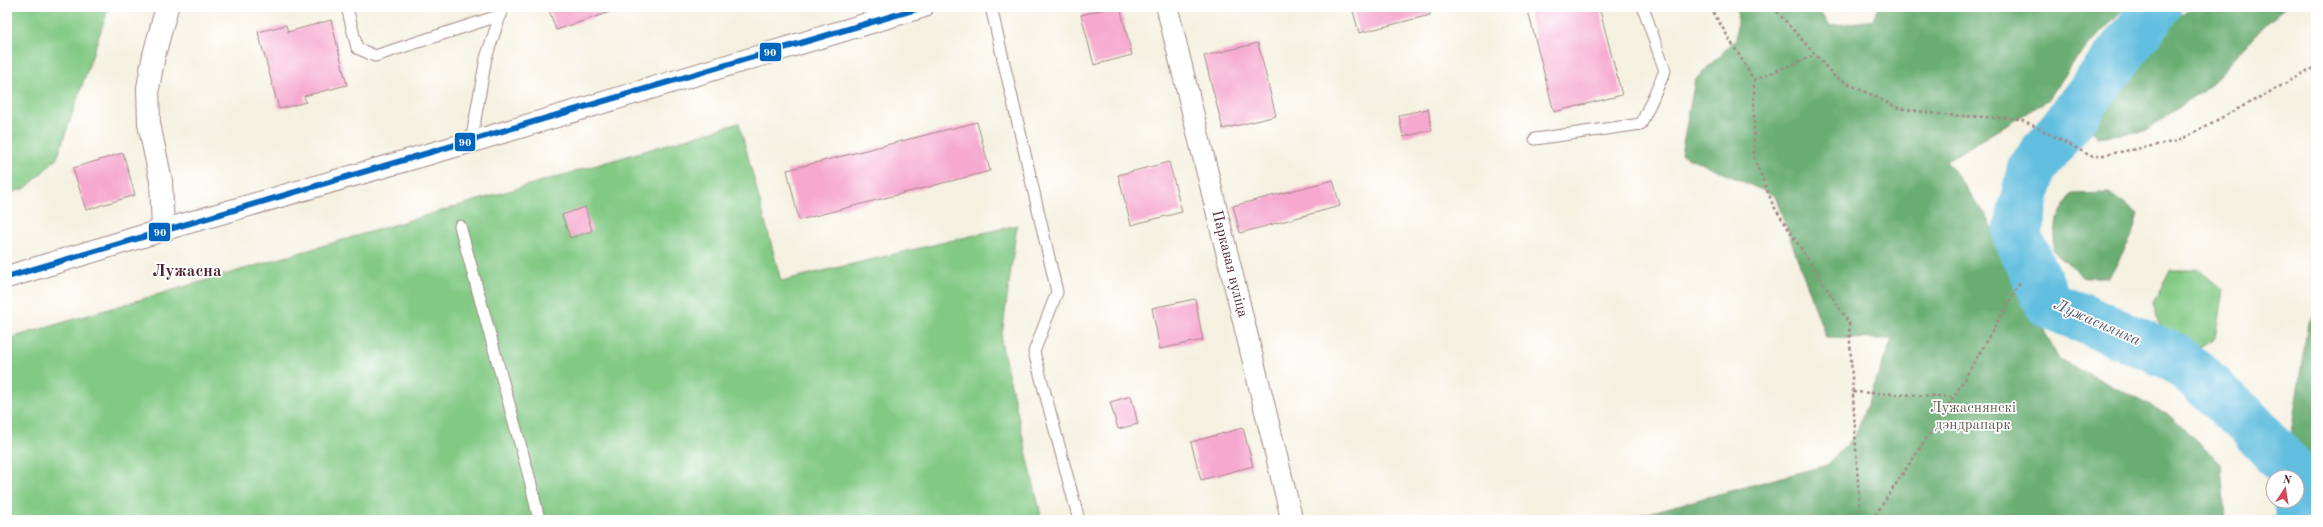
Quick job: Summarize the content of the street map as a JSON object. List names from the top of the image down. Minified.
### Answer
{"streets":{"street":["Паркавая вуліца"]},"districts":["Лужасна"],"water":["Лужаснянка"],"parks":["Лужаснянскі дэндрапарк"],"lines":["transit line 90"],"north":"top"}
